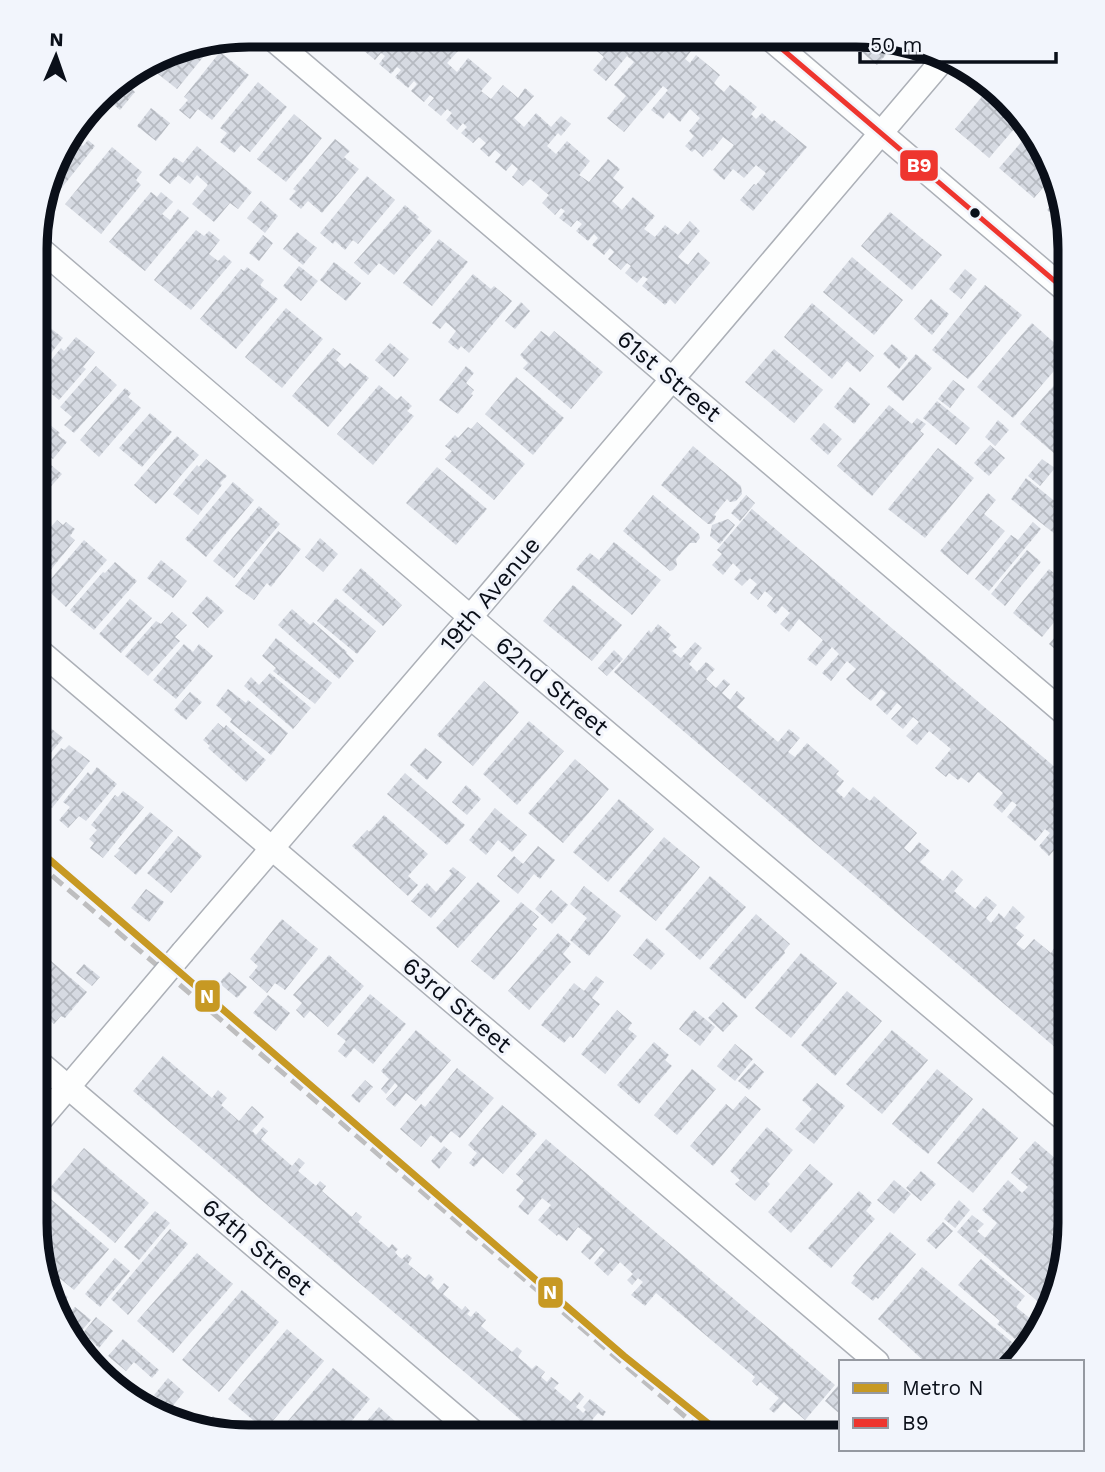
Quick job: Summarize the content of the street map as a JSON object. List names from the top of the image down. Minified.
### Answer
{"streets":{"street":["61st Street","19th Avenue","62nd Street","63rd Street","64th Street"]},"crossings":[["61st Street","19th Avenue"],["19th Avenue","62nd Street"],["19th Avenue","63rd Street"],["19th Avenue","64th Street"]],"lines":["transit line B9","metro line N"],"legend":["Metro N","B9"],"scale_bar":"50 m","north":"top"}
